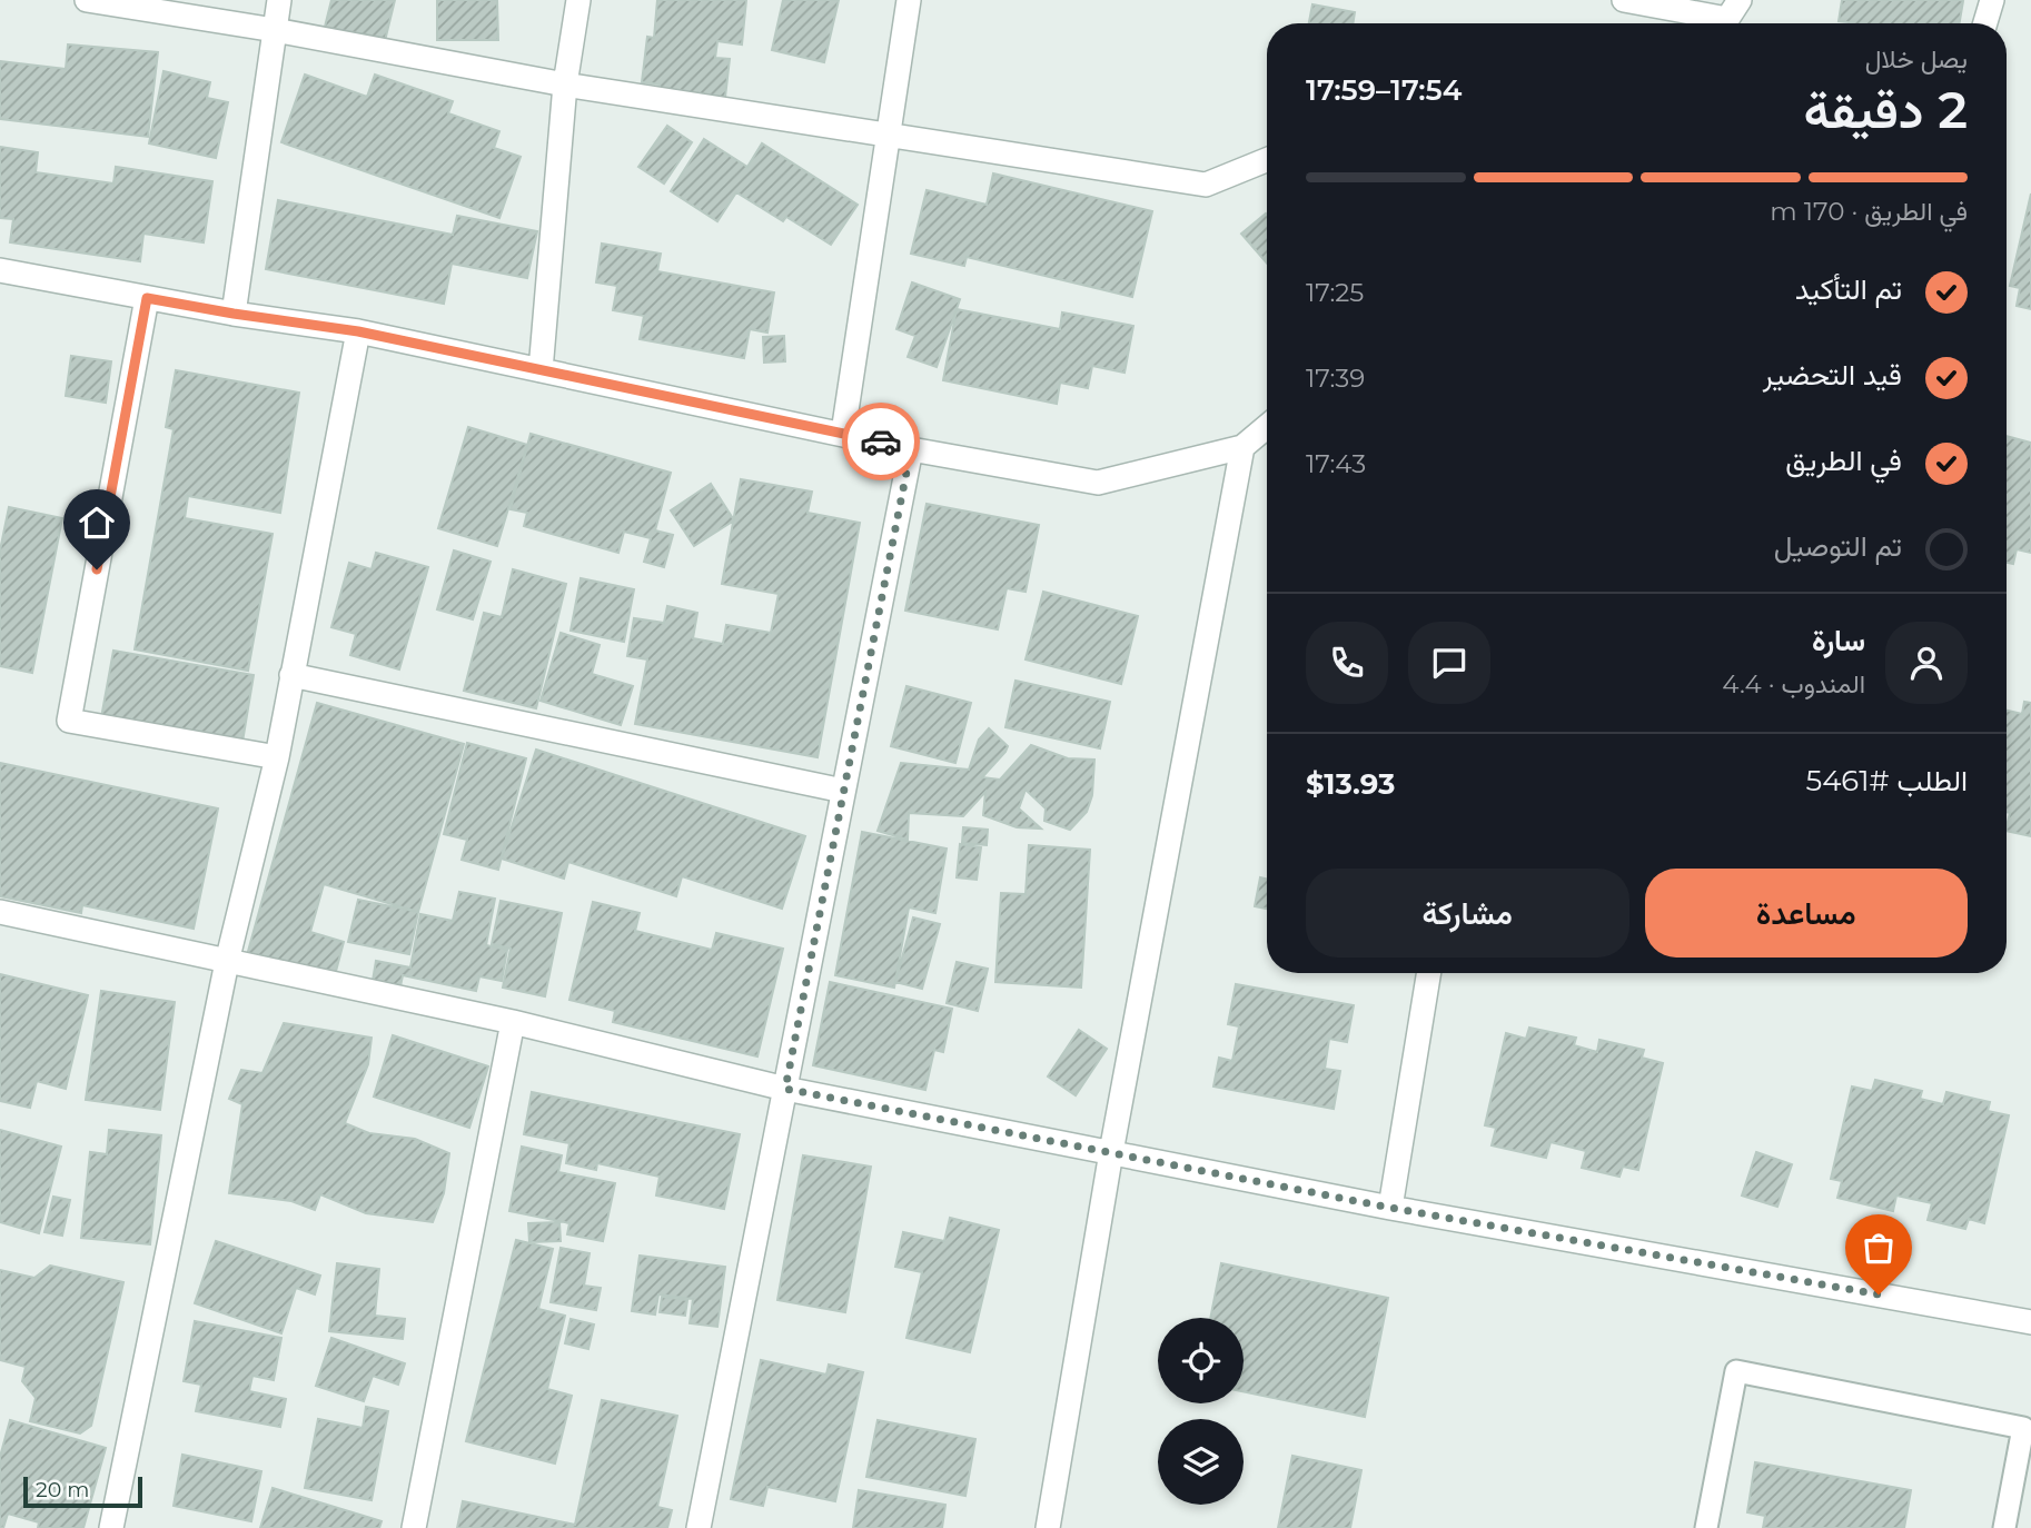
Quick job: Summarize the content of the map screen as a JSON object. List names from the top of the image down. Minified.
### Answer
{"scale_bar":"20 m","page":{"heading":["2 دقيقة","يصل خلال","17:54–17:59"],"panel":["سارة","المندوب · 4.4","الطلب #5461","$13.93"],"bar":"في الطريق · 170 m","list":[["تم التأكيد","17:25"],["قيد التحضير","17:39"],["في الطريق","17:43"],"تم التوصيل"],"buttons":["مساعدة","مشاركة"],"scale":"20 m"}}
